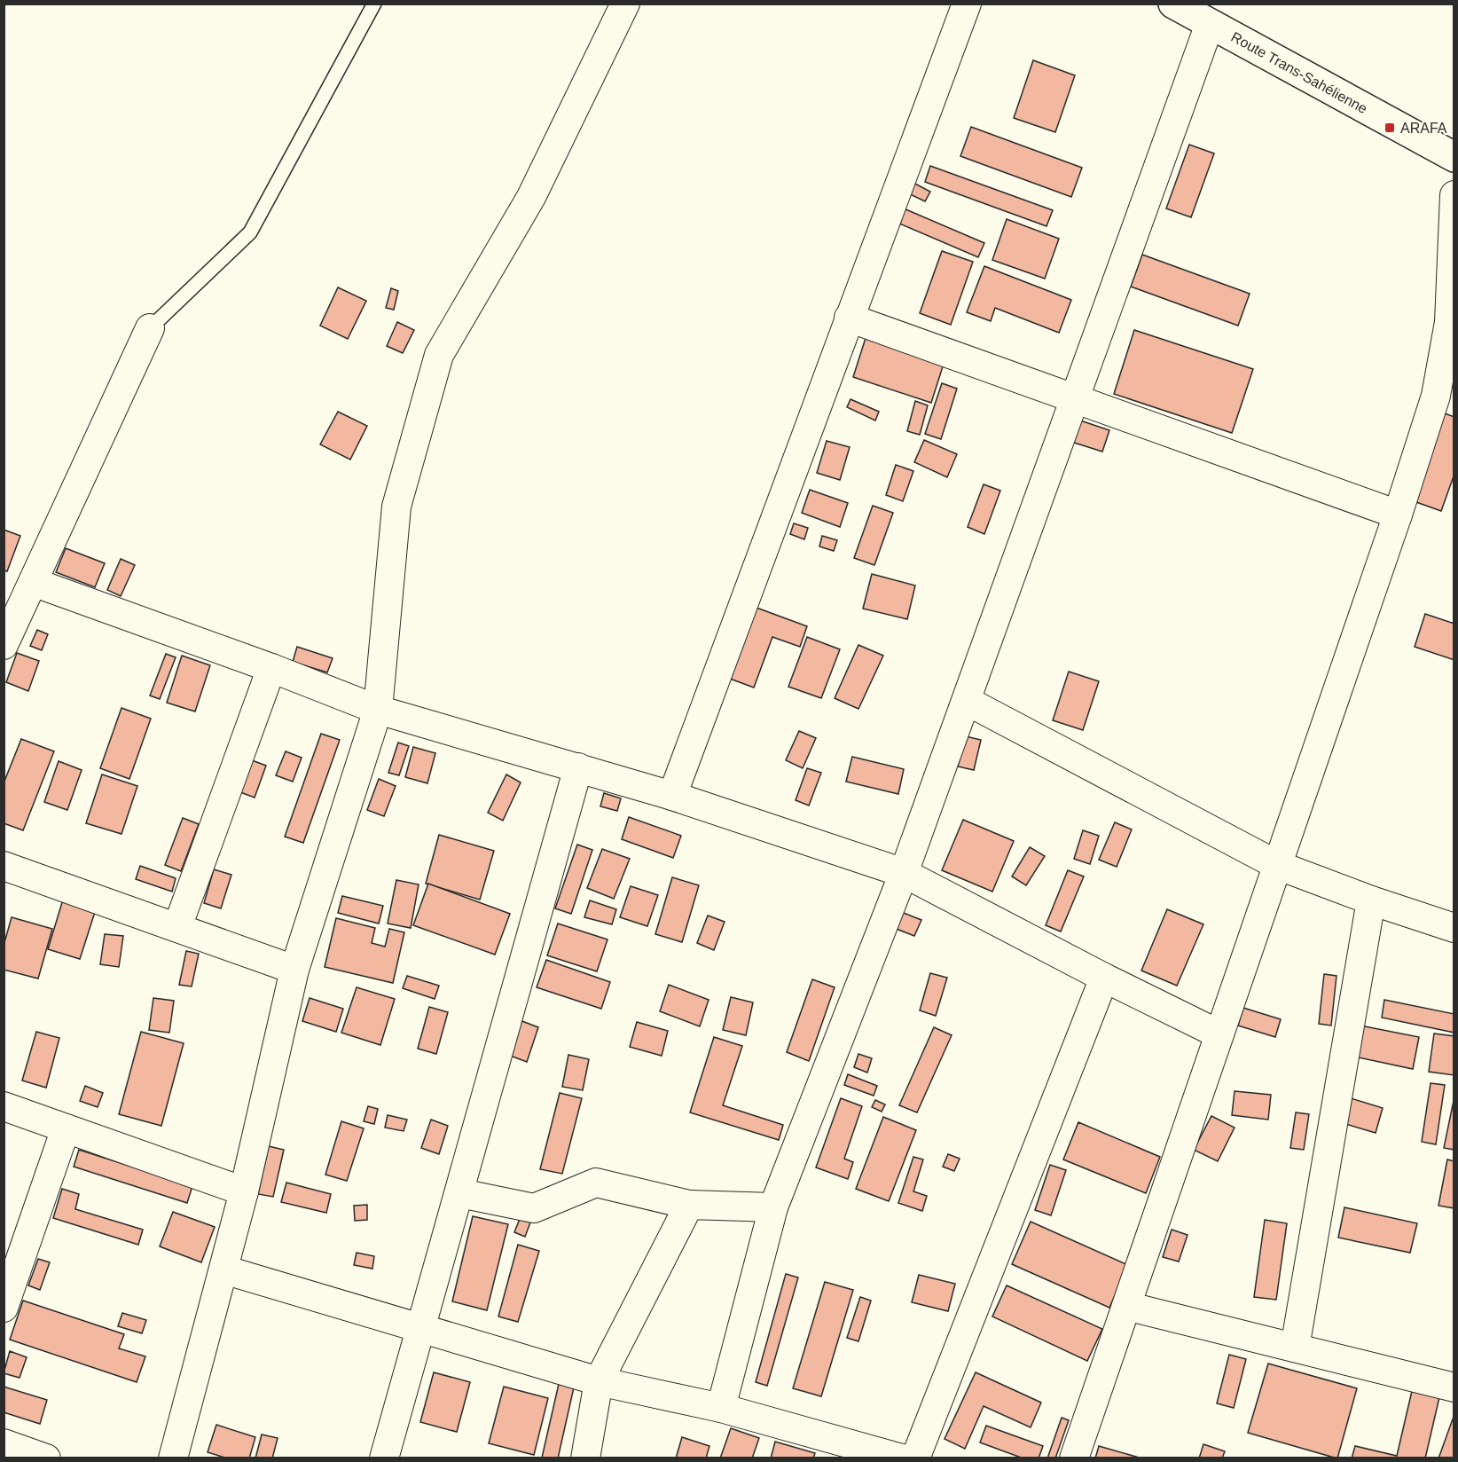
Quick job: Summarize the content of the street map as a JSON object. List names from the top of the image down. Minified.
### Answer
{"streets":{"highway":["Route Trans-Sahélienne"]},"places":{"transit":["ARAFA"]}}
